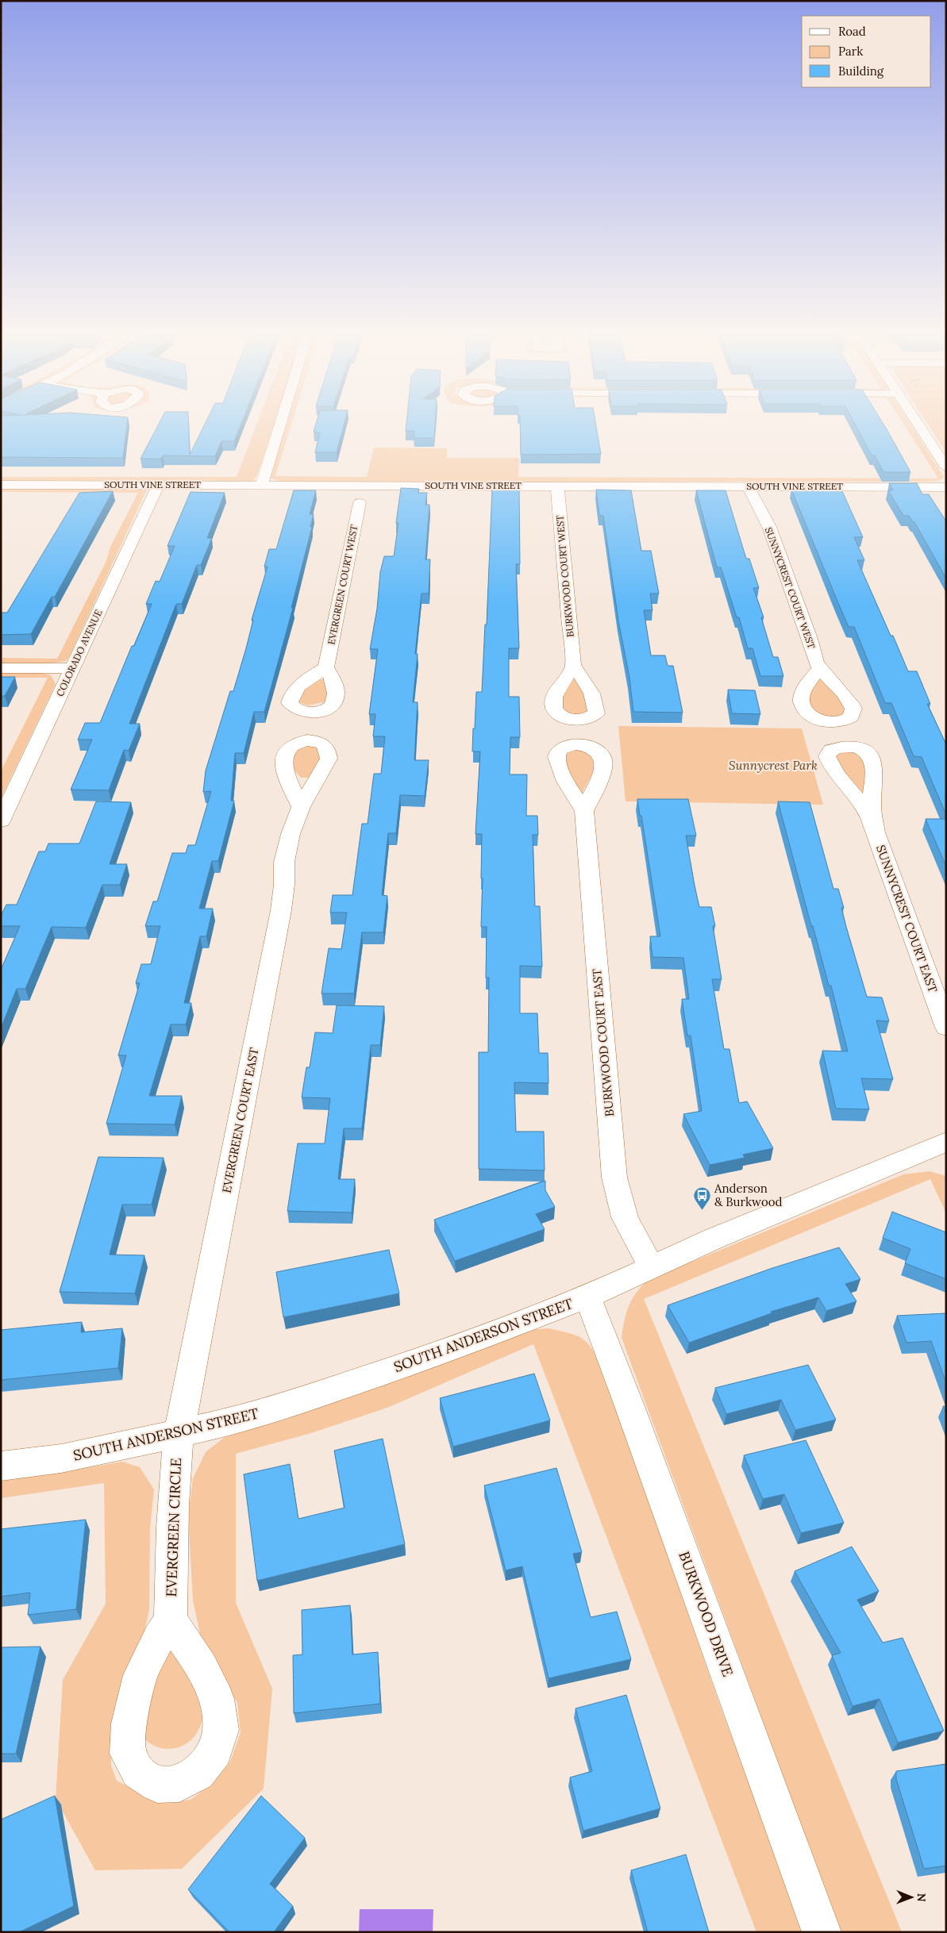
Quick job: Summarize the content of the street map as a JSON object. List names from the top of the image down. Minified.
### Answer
{"streets":{"street":["SOUTH VINE STREET","BURKWOOD COURT WEST","EVERGREEN COURT WEST","SUNNYCREST COURT WEST","COLORADO AVENUE","SUNNYCREST COURT EAST","BURKWOOD COURT EAST","EVERGREEN COURT EAST","SOUTH ANDERSON STREET","EVERGREEN CIRCLE","BURKWOOD DRIVE"]},"crossings":[["SOUTH VINE STREET","BURKWOOD COURT WEST"],["SOUTH VINE STREET","EVERGREEN COURT WEST"],["SOUTH VINE STREET","SUNNYCREST COURT WEST"],["SOUTH VINE STREET","COLORADO AVENUE"],["BURKWOOD COURT EAST","SOUTH ANDERSON STREET"],["EVERGREEN COURT EAST","SOUTH ANDERSON STREET"],["EVERGREEN COURT EAST","EVERGREEN CIRCLE"],["SOUTH ANDERSON STREET","EVERGREEN CIRCLE"],["SOUTH ANDERSON STREET","BURKWOOD DRIVE"]],"parks":["Sunnycrest Park"],"places":{"bus stop":["Anderson & Burkwood"]},"legend":["Road","Park","Building"],"north":"right"}
